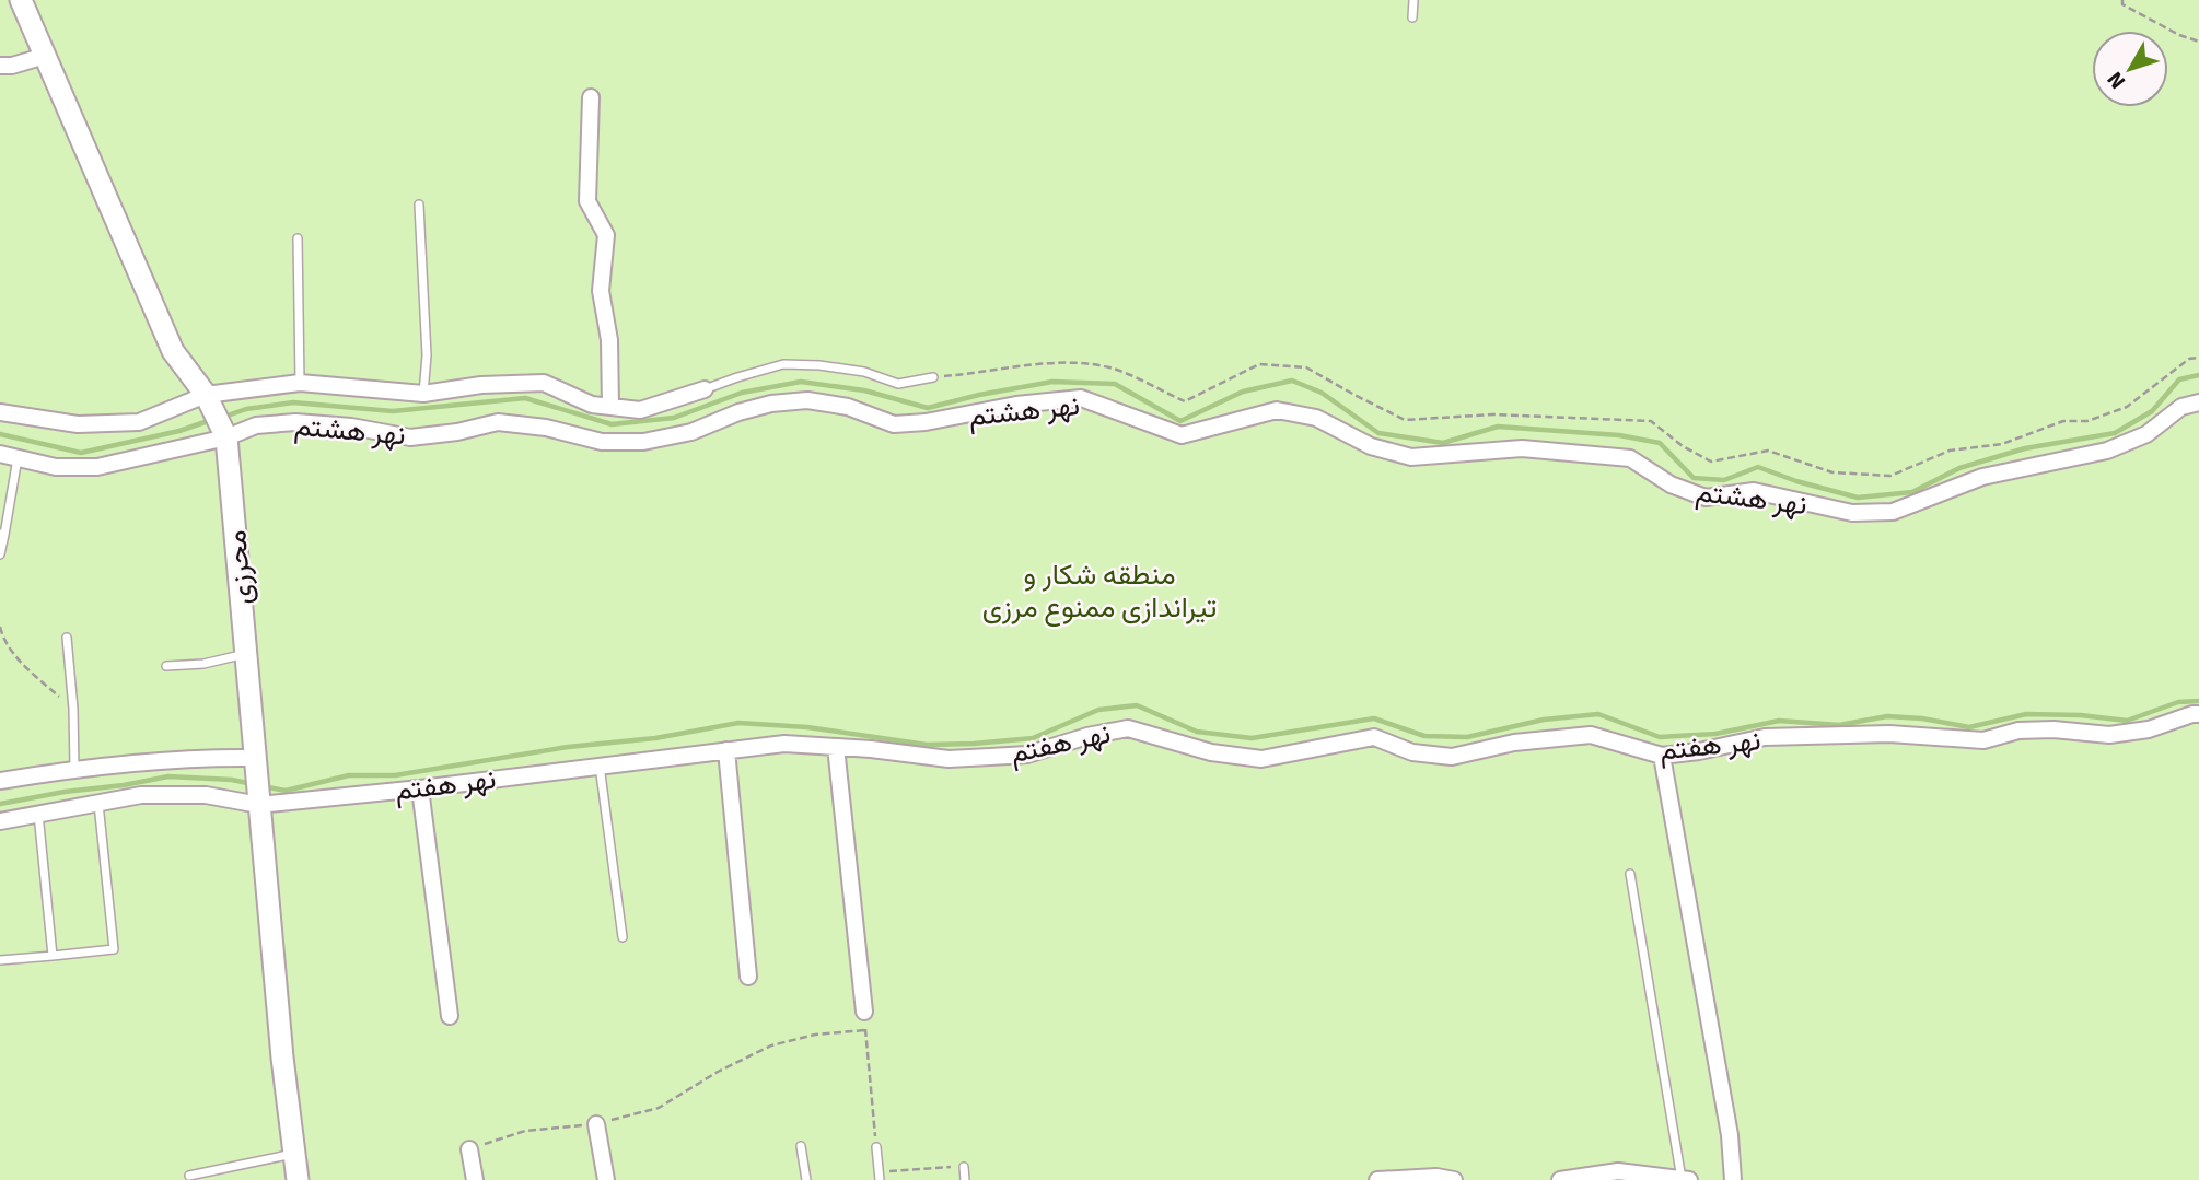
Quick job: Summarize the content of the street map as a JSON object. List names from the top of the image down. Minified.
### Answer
{"streets":{"street":["نهر هشتم","محرزی","نهر هفتم"]},"crossings":[["نهر هشتم","محرزی"],["محرزی","نهر هفتم"]],"parks":["منطقه شکار و تیراندازی ممنوع مرزی"],"north":"bottom left"}
